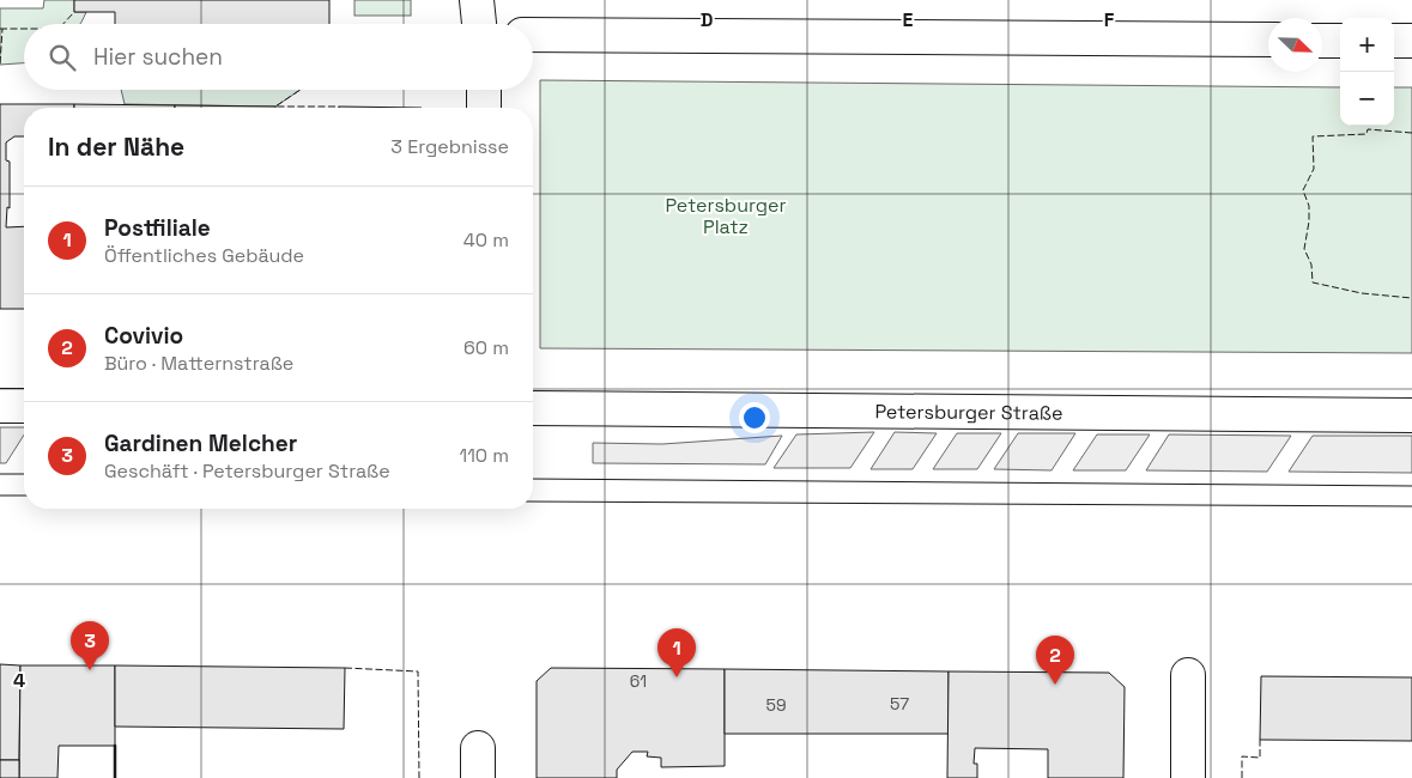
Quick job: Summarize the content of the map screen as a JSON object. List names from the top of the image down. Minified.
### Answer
{"streets":{"street":["Petersburger Straße"]},"parks":["Petersburger Platz"],"house_numbers":["61","57","59"],"north":"bottom right","page":{"map_buttons":["+","−"],"search":"Hier suchen","heading":["In der Nähe","3 Ergebnisse"],"list":[{"mark":"1","name":"Postfiliale","note":"Öffentliches Gebäude","value":"40 m"},{"mark":"2","name":"Covivio","note":"Büro · Matternstraße","value":"60 m"},{"mark":"3","name":"Gardinen Melcher","note":"Geschäft · Petersburger Straße","value":"110 m"}],"pins":["3","1","2"]},"grid":{"columns":["D","E","F"],"rows":["4"]}}
